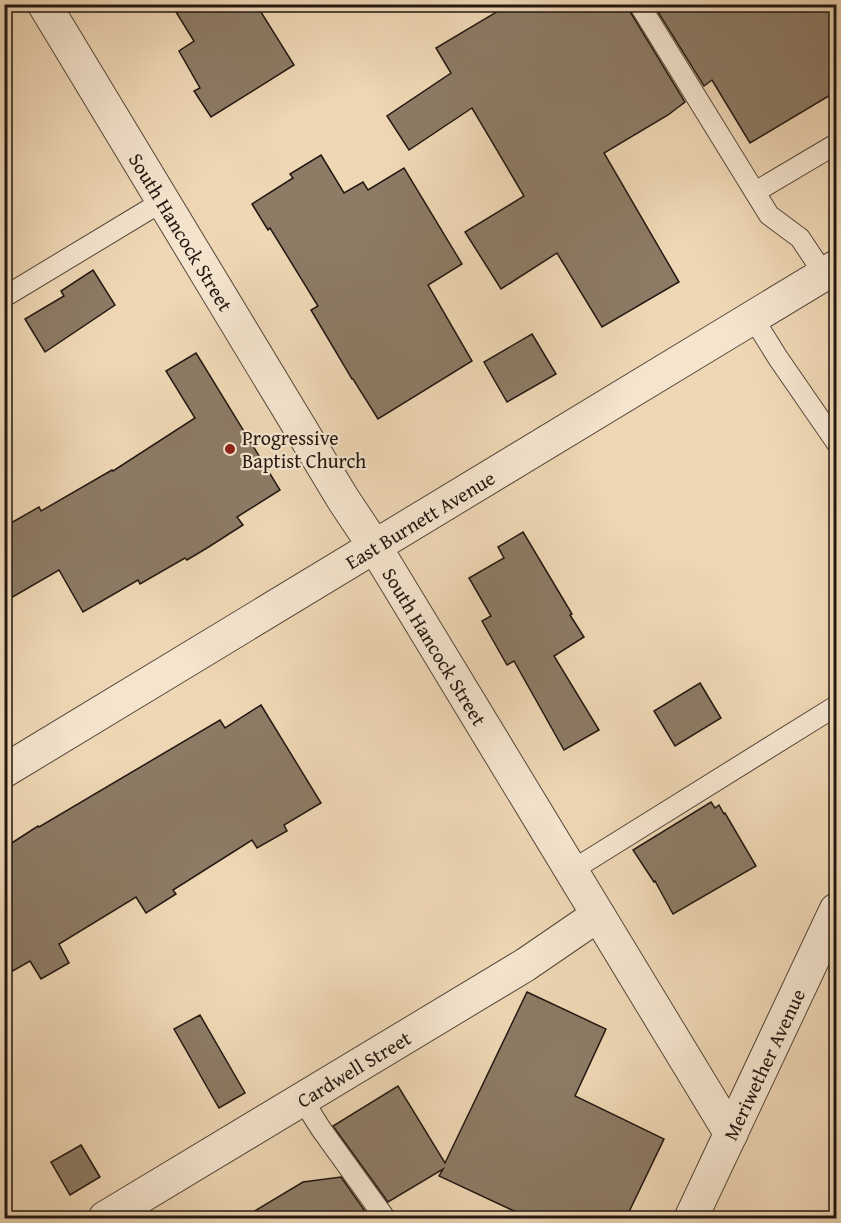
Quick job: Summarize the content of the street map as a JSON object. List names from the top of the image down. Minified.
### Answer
{"streets":{"street":["South Hancock Street","East Burnett Avenue","Meriwether Avenue","Cardwell Street"]},"crossings":[["South Hancock Street","East Burnett Avenue"],["South Hancock Street","Meriwether Avenue"],["South Hancock Street","Cardwell Street"]],"places":["Progressive Baptist Church"]}
